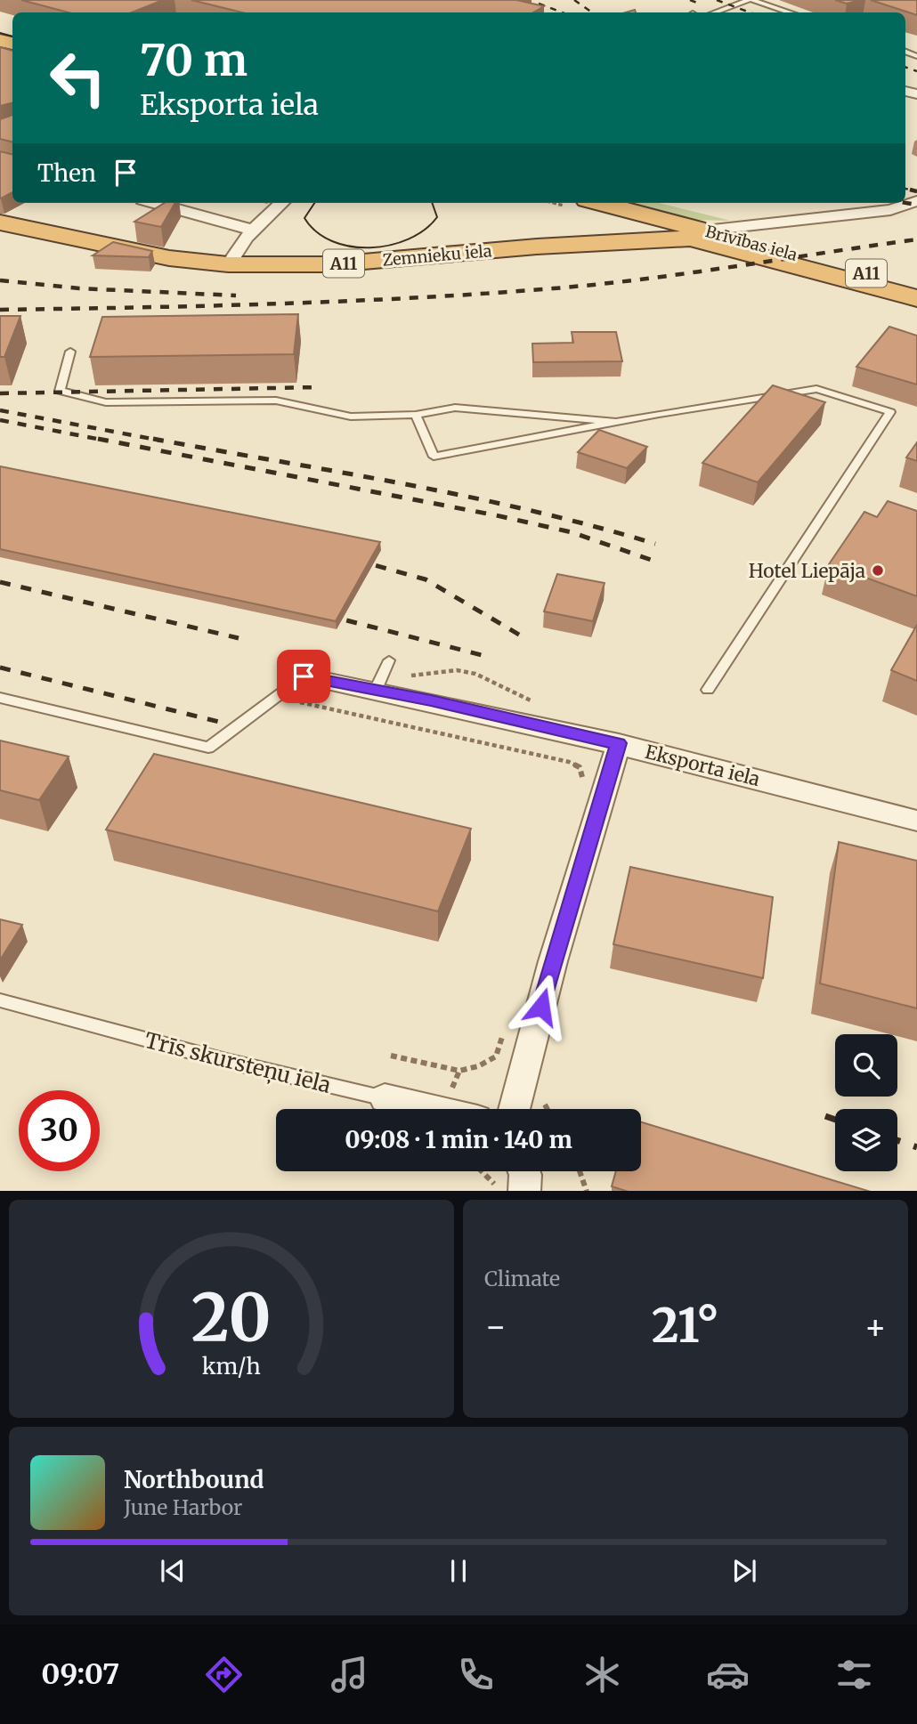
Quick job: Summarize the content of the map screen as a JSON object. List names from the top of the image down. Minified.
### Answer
{"streets":{"highway":["Brīvības iela","Zemnieku iela","A11"],"street":["Eksporta iela","Trīs skursteņu iela"]},"crossings":[["Brīvības iela","Zemnieku iela"]],"places":["Hotel Liepāja"],"page":{"turn":["70 m","Eksporta iela"],"then":"Then","limit":"30","trip":"09:08 · 1 min · 140 m","tile":"Climate","heat":["−","21°","+"],"song":["Northbound","June Harbor"],"tabs":"09:07","gauge":["20","km/h"]}}
